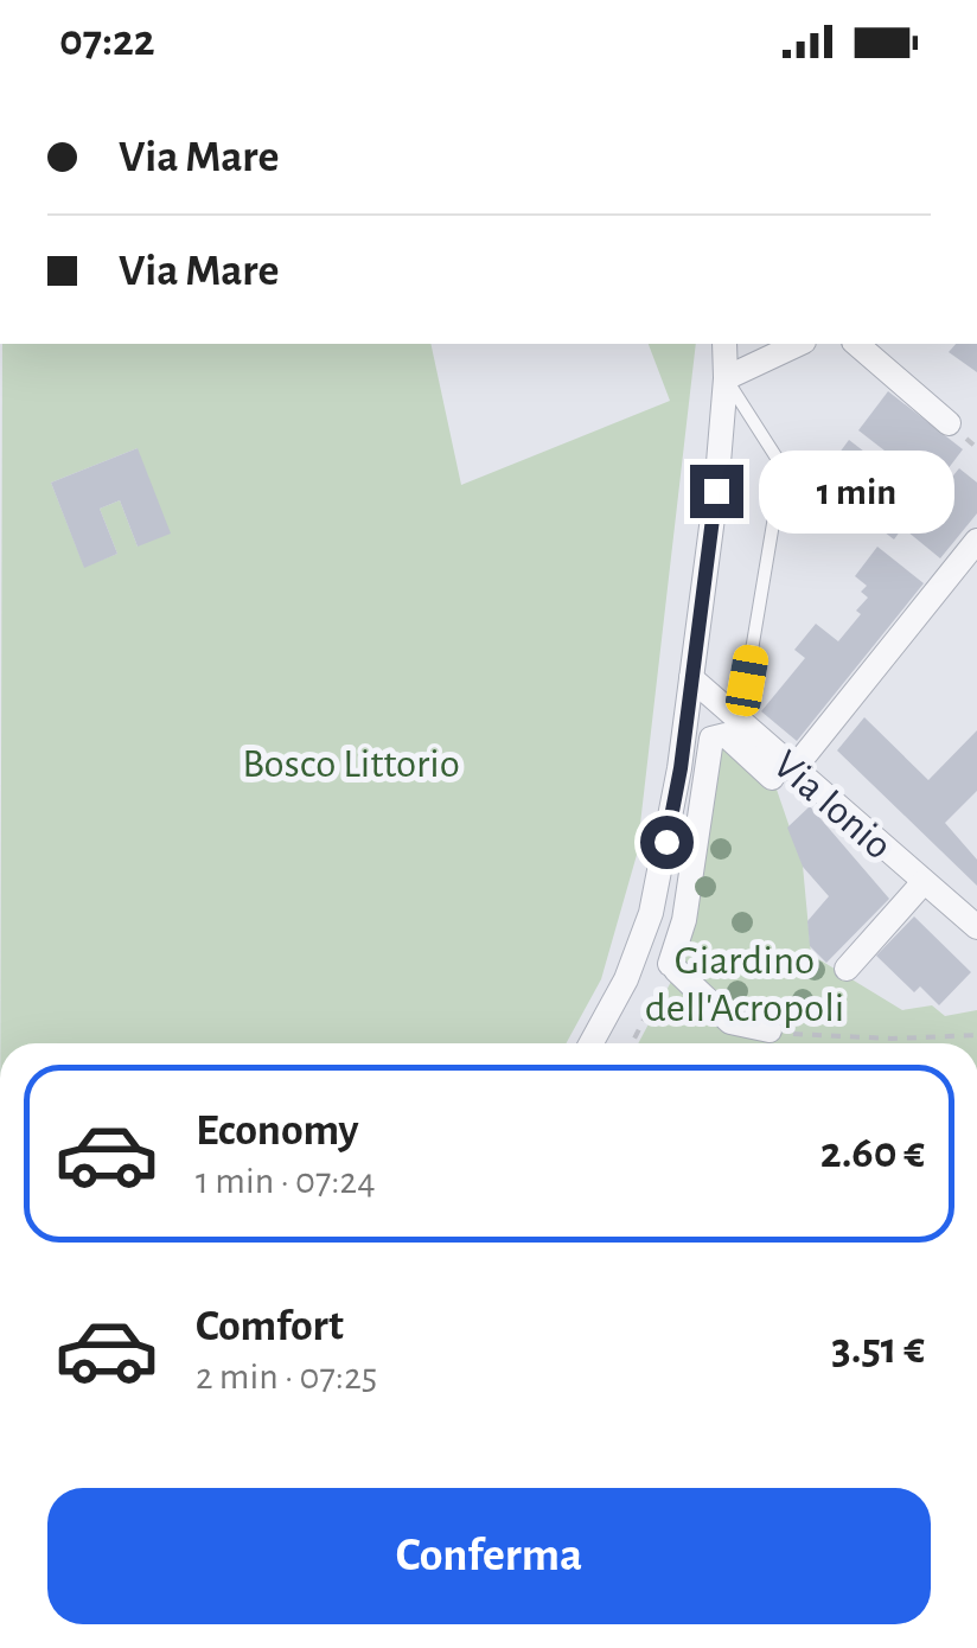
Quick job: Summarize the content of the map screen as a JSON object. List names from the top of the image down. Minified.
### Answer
{"streets":{"street":["Via Ionio"]},"parks":["Bosco Littorio","Giardino dell'Acropoli"],"page":{"status":"07:22","banner":["Via Mare","Via Mare"],"bubble":"1 min","list":[{"name":"Economy","note":"1 min · 07:24","value":"2.60 €"},{"name":"Comfort","note":"2 min · 07:25","value":"3.51 €"}],"buttons":"Conferma"}}
